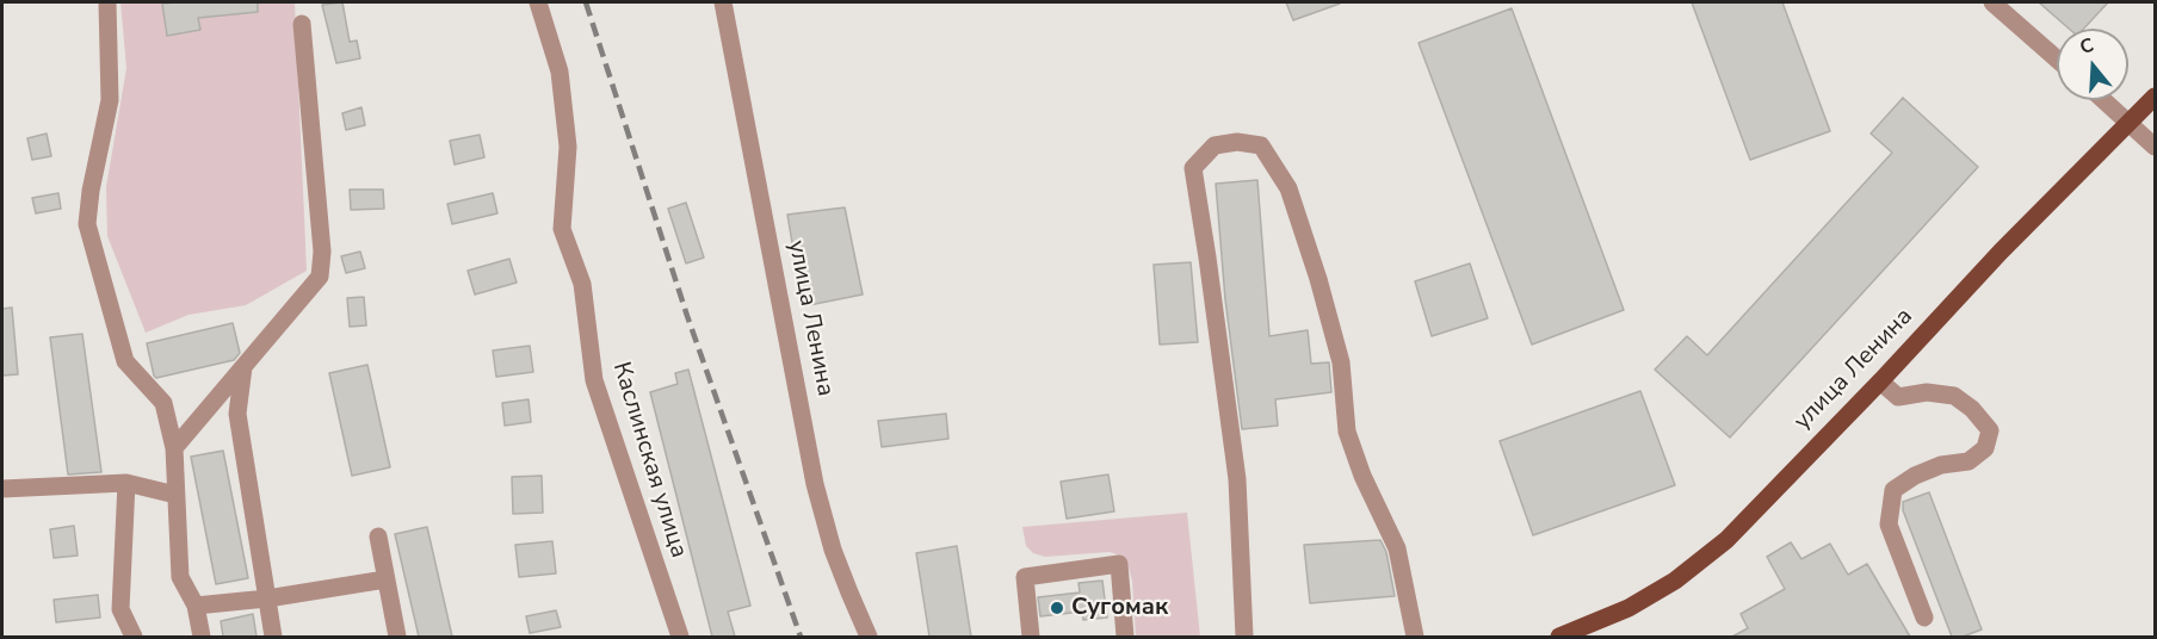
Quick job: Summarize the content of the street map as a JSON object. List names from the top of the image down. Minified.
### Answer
{"streets":{"main road":["улица Ленина"],"street":["Каслинская улица"]},"places":["Сугомак"],"north":"top"}
